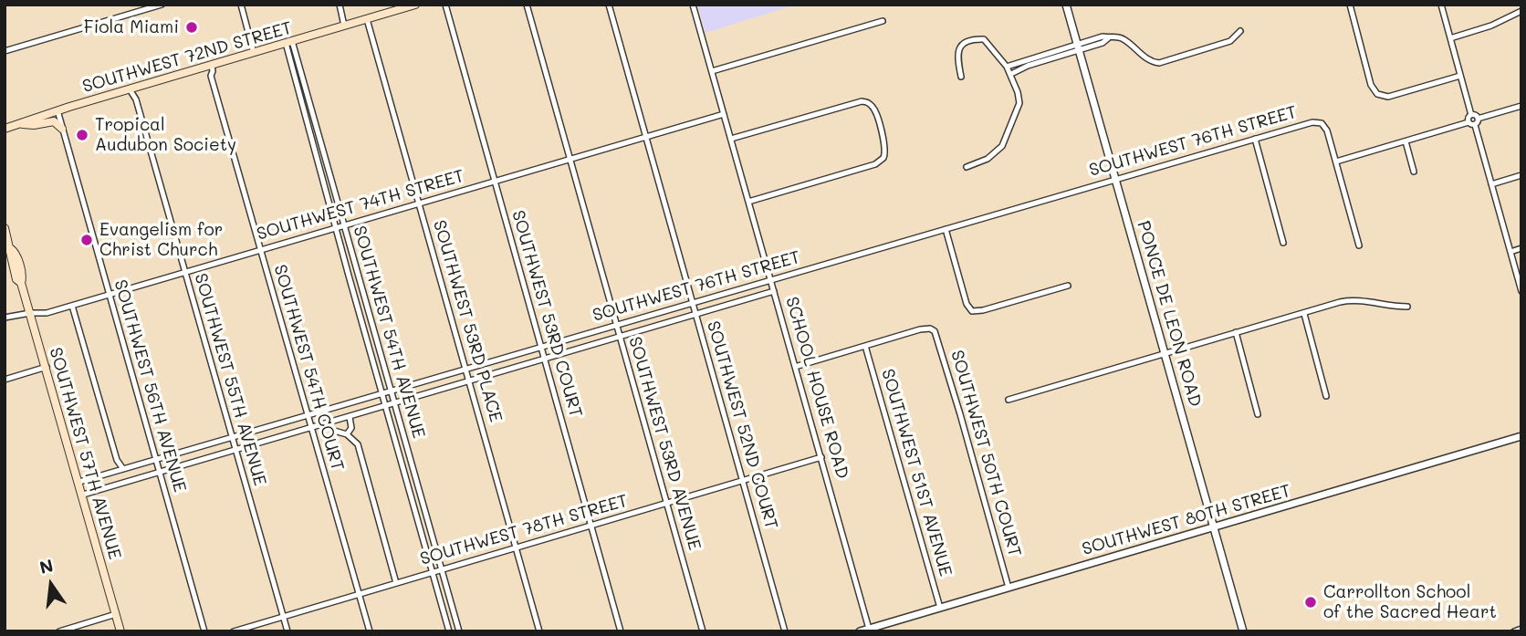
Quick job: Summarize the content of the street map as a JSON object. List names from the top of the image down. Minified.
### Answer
{"streets":{"main road":["SOUTHWEST 72ND STREET","SOUTHWEST 57TH AVENUE"],"street":["SOUTHWEST 76TH STREET","SOUTHWEST 74TH STREET","SOUTHWEST 53RD COURT","PONCE DE LEON ROAD","SOUTHWEST 53RD PLACE","SOUTHWEST 54TH AVENUE","SOUTHWEST 54TH COURT","SOUTHWEST 55TH AVENUE","SOUTHWEST 56TH AVENUE","SCHOOL HOUSE ROAD","SOUTHWEST 52ND COURT","SOUTHWEST 53RD AVENUE","SOUTHWEST 50TH COURT","SOUTHWEST 51ST AVENUE","SOUTHWEST 80TH STREET","SOUTHWEST 78TH STREET"]},"crossings":[["SOUTHWEST 72ND STREET","SOUTHWEST 53RD PLACE"],["SOUTHWEST 72ND STREET","SOUTHWEST 54TH AVENUE"],["SOUTHWEST 72ND STREET","SOUTHWEST 54TH COURT"],["SOUTHWEST 72ND STREET","SOUTHWEST 55TH AVENUE"],["SOUTHWEST 72ND STREET","SOUTHWEST 56TH AVENUE"],["SOUTHWEST 76TH STREET","SOUTHWEST 53RD COURT"],["SOUTHWEST 76TH STREET","PONCE DE LEON ROAD"],["SOUTHWEST 76TH STREET","SOUTHWEST 53RD PLACE"],["SOUTHWEST 76TH STREET","SOUTHWEST 54TH AVENUE"],["SOUTHWEST 76TH STREET","SOUTHWEST 54TH COURT"],["SOUTHWEST 76TH STREET","SOUTHWEST 55TH AVENUE"],["SOUTHWEST 76TH STREET","SOUTHWEST 56TH AVENUE"],["SOUTHWEST 76TH STREET","SCHOOL HOUSE ROAD"],["SOUTHWEST 76TH STREET","SOUTHWEST 52ND COURT"],["SOUTHWEST 76TH STREET","SOUTHWEST 53RD AVENUE"],["SOUTHWEST 76TH STREET","SOUTHWEST 57TH AVENUE"],["SOUTHWEST 74TH STREET","SOUTHWEST 53RD COURT"],["SOUTHWEST 74TH STREET","SOUTHWEST 53RD PLACE"],["SOUTHWEST 74TH STREET","SOUTHWEST 54TH AVENUE"],["SOUTHWEST 74TH STREET","SOUTHWEST 54TH COURT"],["SOUTHWEST 74TH STREET","SOUTHWEST 55TH AVENUE"],["SOUTHWEST 74TH STREET","SOUTHWEST 56TH AVENUE"],["SOUTHWEST 74TH STREET","SCHOOL HOUSE ROAD"],["SOUTHWEST 74TH STREET","SOUTHWEST 52ND COURT"],["SOUTHWEST 74TH STREET","SOUTHWEST 53RD AVENUE"],["SOUTHWEST 74TH STREET","SOUTHWEST 57TH AVENUE"],["SOUTHWEST 53RD COURT","SOUTHWEST 78TH STREET"],["PONCE DE LEON ROAD","SOUTHWEST 80TH STREET"],["SOUTHWEST 53RD PLACE","SOUTHWEST 78TH STREET"],["SOUTHWEST 54TH AVENUE","SOUTHWEST 78TH STREET"],["SOUTHWEST 54TH COURT","SOUTHWEST 78TH STREET"],["SOUTHWEST 55TH AVENUE","SOUTHWEST 78TH STREET"],["SCHOOL HOUSE ROAD","SOUTHWEST 80TH STREET"],["SCHOOL HOUSE ROAD","SOUTHWEST 78TH STREET"],["SOUTHWEST 52ND COURT","SOUTHWEST 78TH STREET"],["SOUTHWEST 53RD AVENUE","SOUTHWEST 78TH STREET"],["SOUTHWEST 50TH COURT","SOUTHWEST 51ST AVENUE"],["SOUTHWEST 50TH COURT","SOUTHWEST 80TH STREET"],["SOUTHWEST 51ST AVENUE","SOUTHWEST 80TH STREET"]],"places":["Fiola Miami","Tropical Audubon Society","Evangelism for Christ Church","Carrollton School of the Sacred Heart"],"north":"top"}
